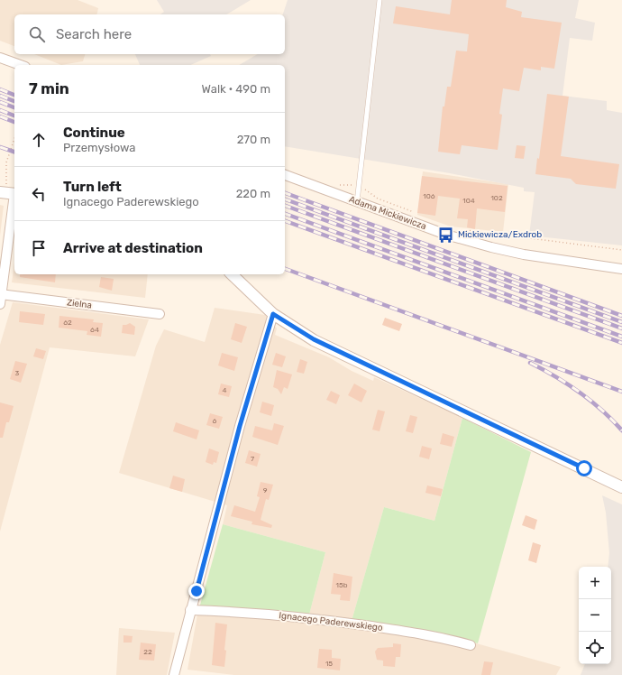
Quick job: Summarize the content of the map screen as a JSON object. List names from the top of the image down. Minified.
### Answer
{"streets":{"street":["Adama Mickiewicza","Zielna","Ignacego Paderewskiego"]},"places":{"bus stop":["Mickiewicza/Exdrob"]},"house_numbers":["106","102","104","62","64","3","4","6","7","9","15b","22","15"],"page":{"search":"Search here","heading":["7 min","Walk · 490 m"],"list":[["Continue","Przemysłowa","270 m"],["Turn left","Ignacego Paderewskiego","220 m"],"Arrive at destination"],"map_buttons":["+","−"]}}
